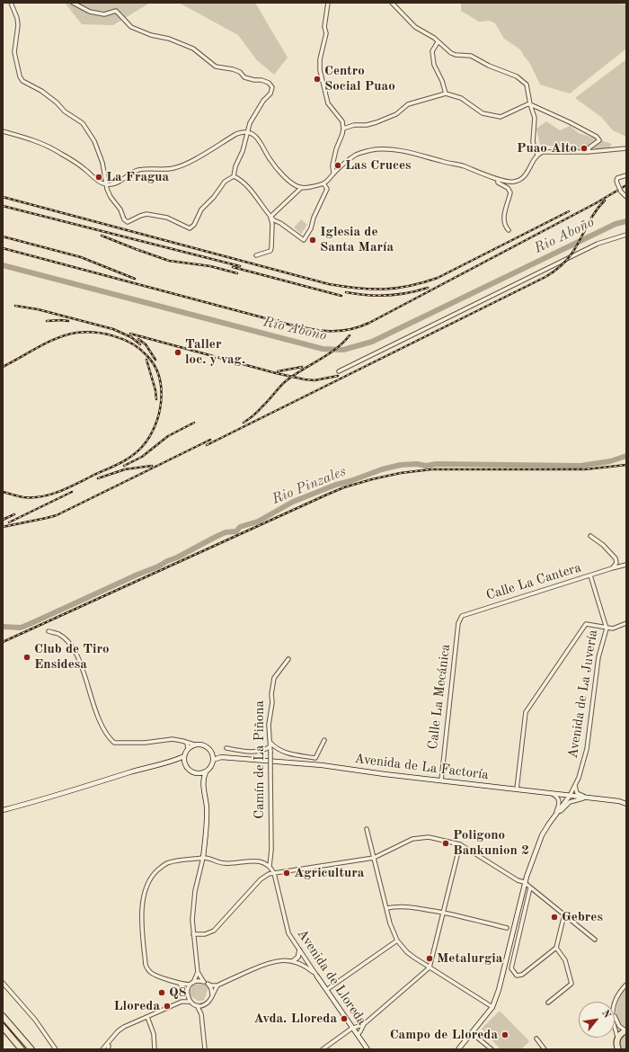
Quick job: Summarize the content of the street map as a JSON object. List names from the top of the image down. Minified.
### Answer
{"streets":{"street":["Calle La Cantera","Avenida de La Juvería","Calle La Mecánica","Camín de La Piñona","Avenida de La Factoría","Avenida de Lloreda"]},"crossings":[["Calle La Cantera","Avenida de La Juvería"],["Calle La Cantera","Calle La Mecánica"],["Avenida de La Juvería","Avenida de La Factoría"],["Calle La Mecánica","Avenida de La Factoría"],["Camín de La Piñona","Avenida de Lloreda"]],"water":["Rio Aboño","Rio Pinzales"],"places":["Centro Social Puao","Puao Alto","Las Cruces","La Fragua","Iglesia de Santa María","Taller loc. y vag.","Club de Tiro Ensidesa","Poligono Bankunion 2","Agricultura","Gebres","Metalurgia","Q8","Lloreda","Avda. Lloreda","Campo de Lloreda"],"north":"top right"}
